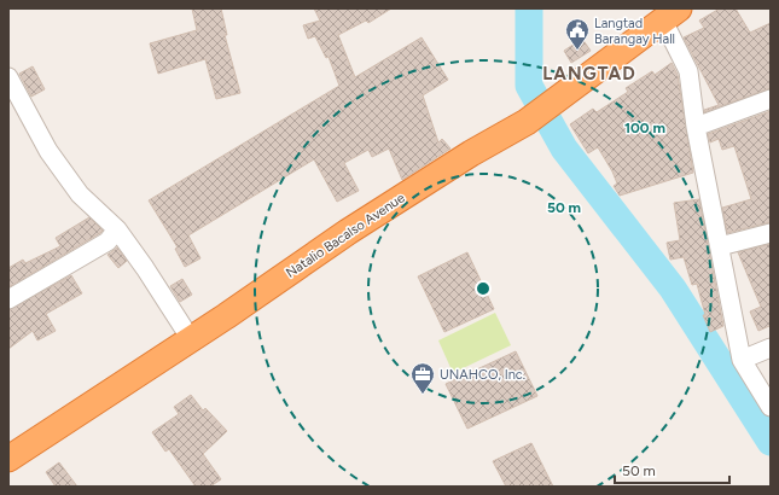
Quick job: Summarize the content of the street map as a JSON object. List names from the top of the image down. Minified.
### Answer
{"streets":{"highway":["Natalio Bacalso Avenue"]},"districts":["LANGTAD"],"places":{"public building":["Langtad Barangay Hall"],"office":["UNAHCO, Inc."]},"scale_bar":"50 m","rings":["100 m","50 m"]}
